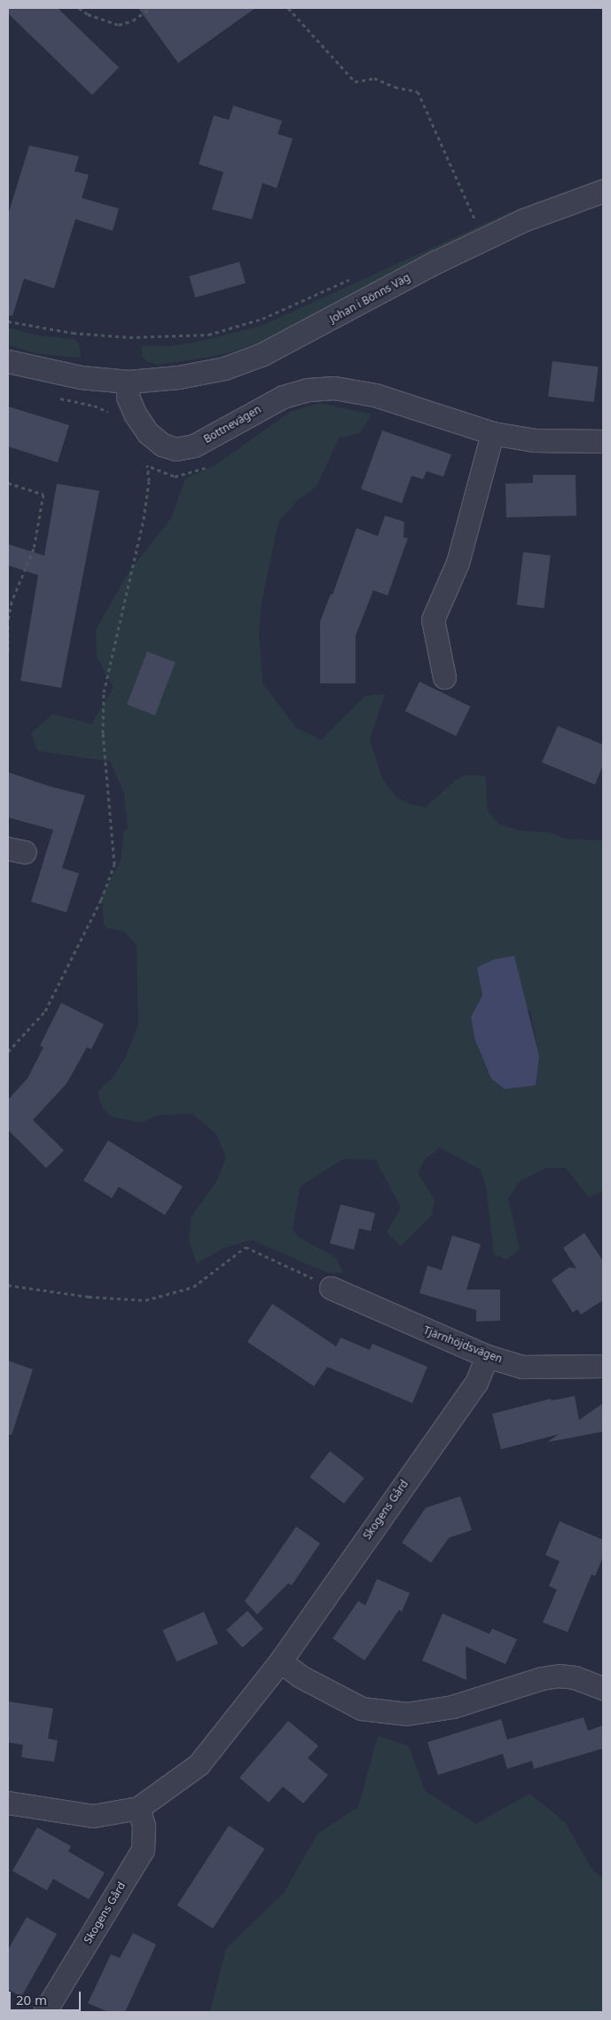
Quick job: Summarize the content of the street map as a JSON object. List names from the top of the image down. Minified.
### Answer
{"streets":{"street":["Johan i Bönns Väg","Bottnevägen","Tjärnhöjdsvägen","Skogens Gård"]},"crossings":[["Johan i Bönns Väg","Bottnevägen"],["Tjärnhöjdsvägen","Skogens Gård"]],"scale_bar":"20 m"}
